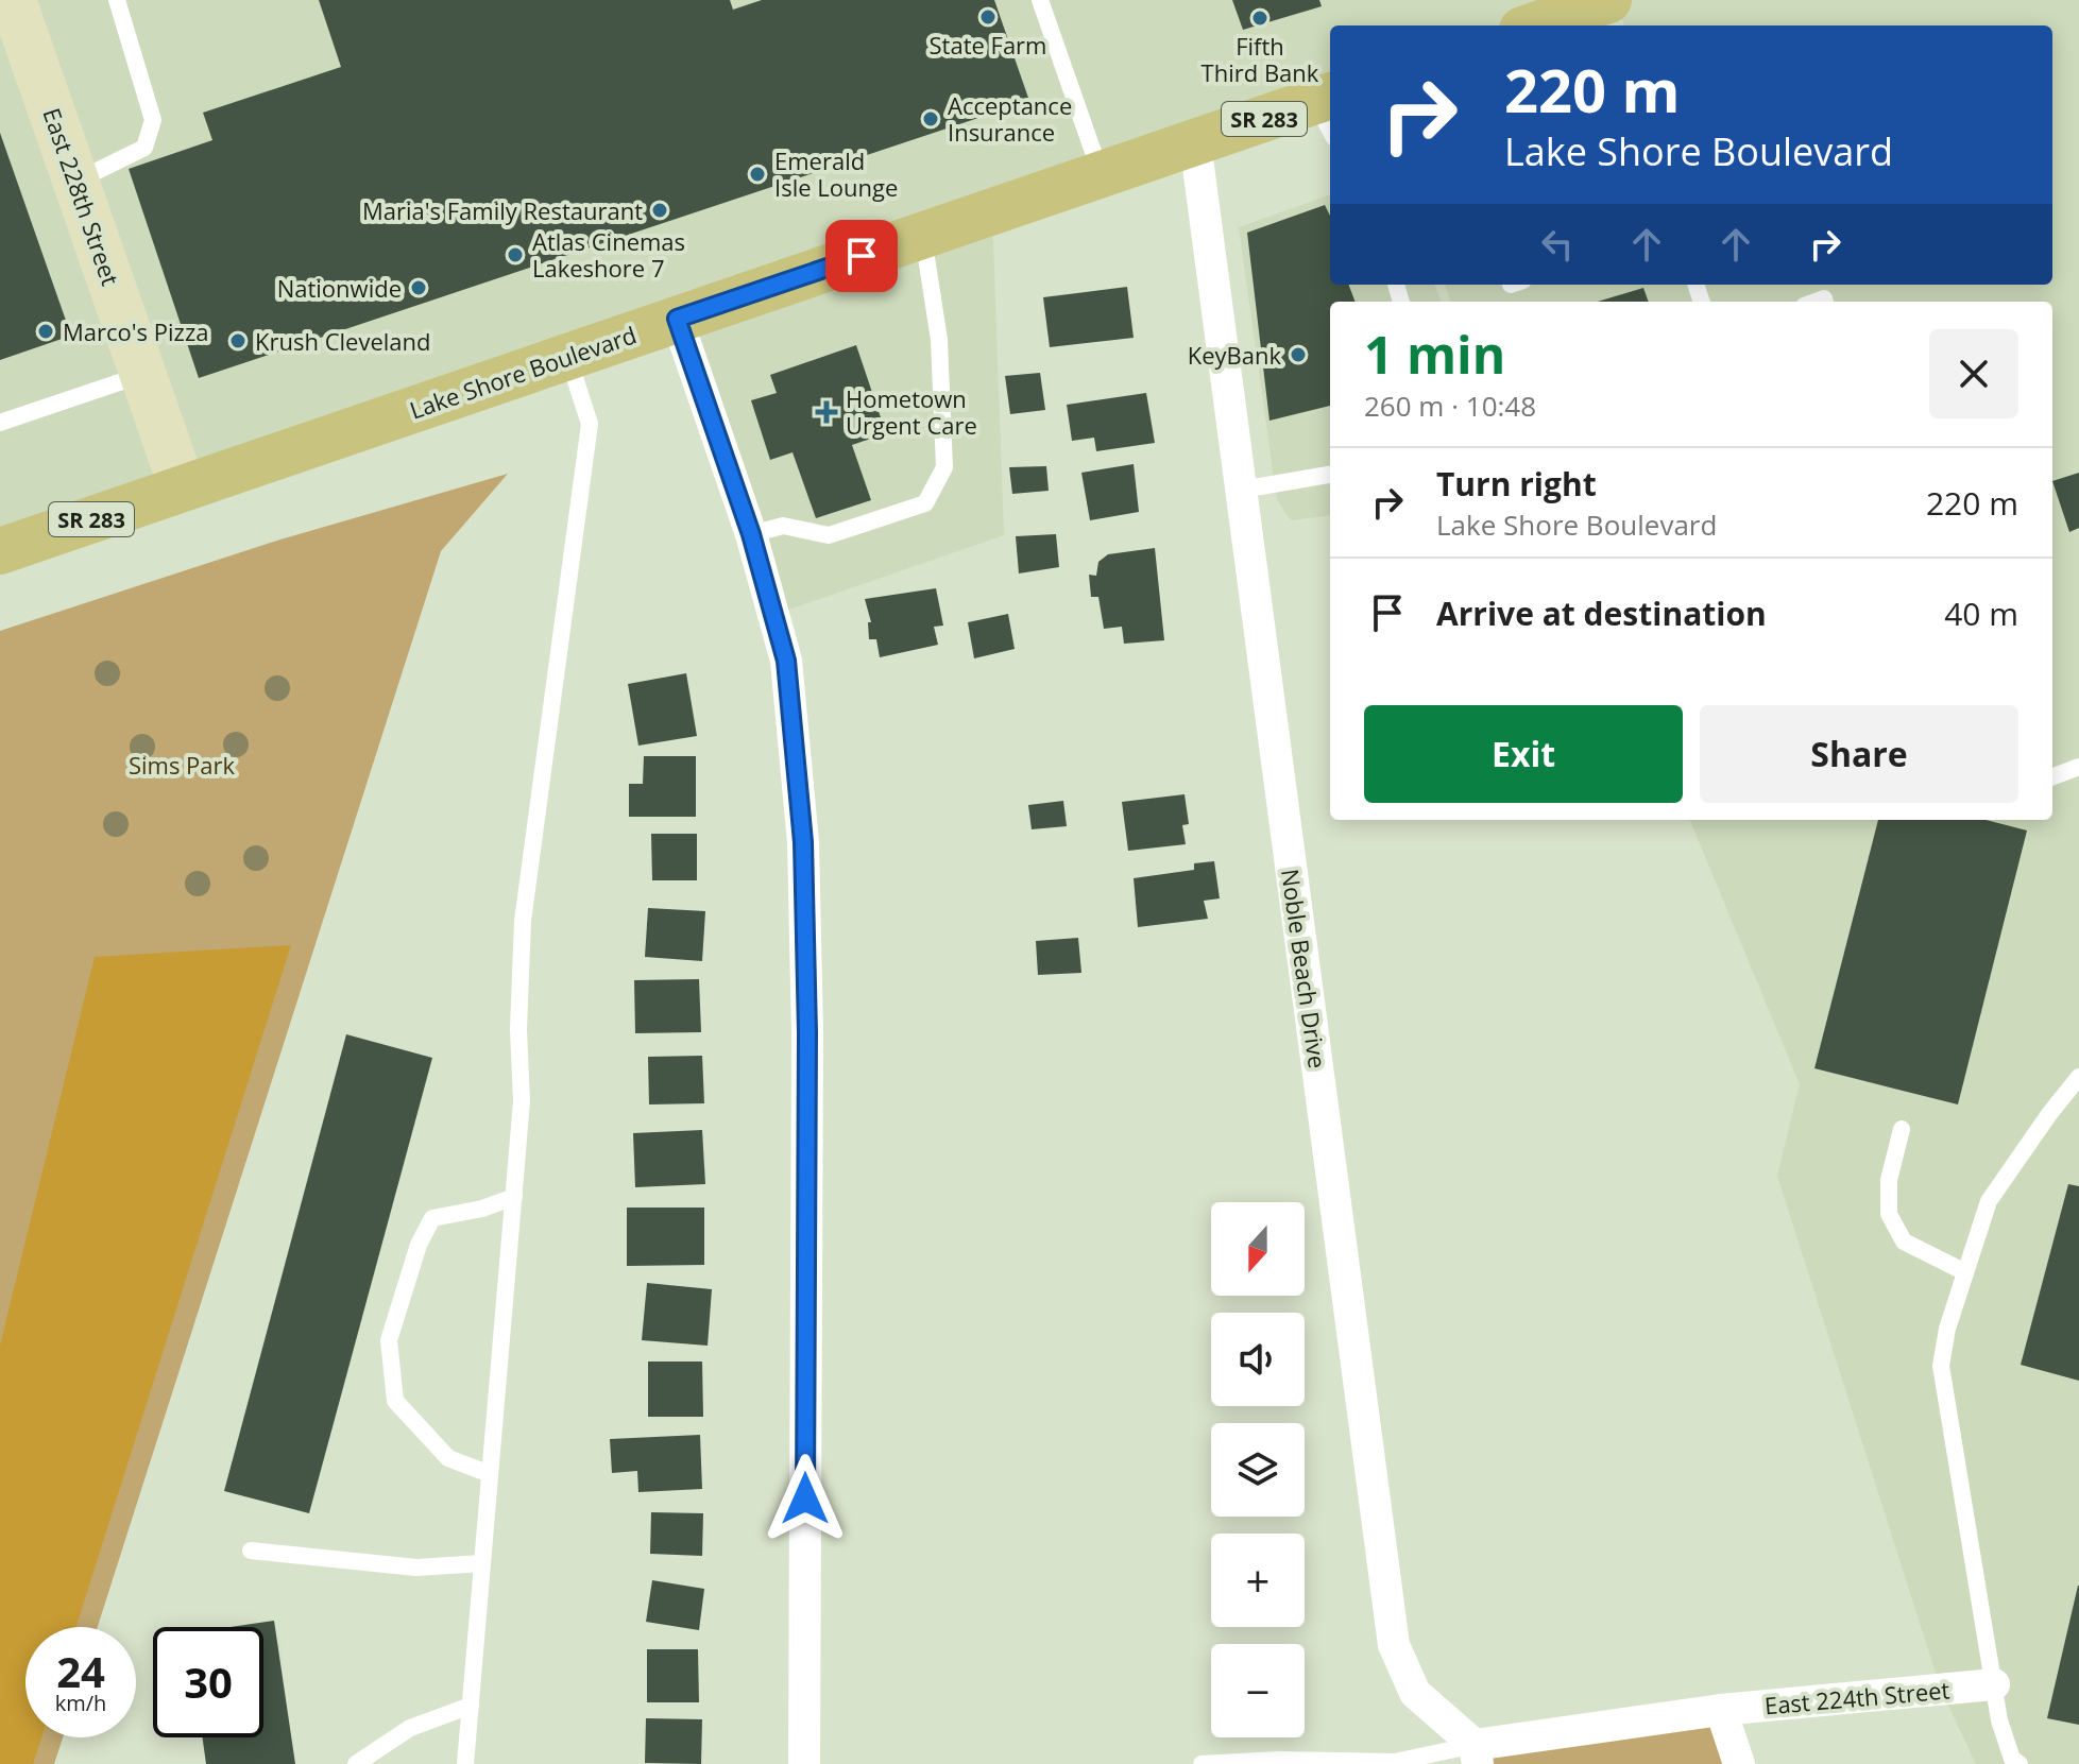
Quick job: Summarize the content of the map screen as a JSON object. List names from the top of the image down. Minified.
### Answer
{"streets":{"main road":["SR 283","Lake Shore Boulevard"],"street":["East 228th Street","Noble Beach Drive","East 224th Street"]},"crossings":[["East 228th Street","Lake Shore Boulevard"],["Lake Shore Boulevard","Noble Beach Drive"],["Noble Beach Drive","East 224th Street"]],"parks":["Sims Park"],"places":{"other":["State Farm","Fifth Third Bank","Acceptance Insurance","Emerald Isle Lounge","Maria's Family Restaurant","Atlas Cinemas Lakeshore 7","Nationwide","Marco's Pizza","Krush Cleveland","KeyBank"],"health":["Hometown Urgent Care"]},"north":"bottom","page":{"turn":["220 m","Lake Shore Boulevard"],"heading":["1 min","260 m · 10:48"],"list":[{"name":"Turn right","note":"Lake Shore Boulevard","value":"220 m"},{"name":"Arrive at destination","value":"40 m"}],"buttons":["Exit","Share"],"map_buttons":["+","−"],"speed":"24 km/h","limit":"30"}}
